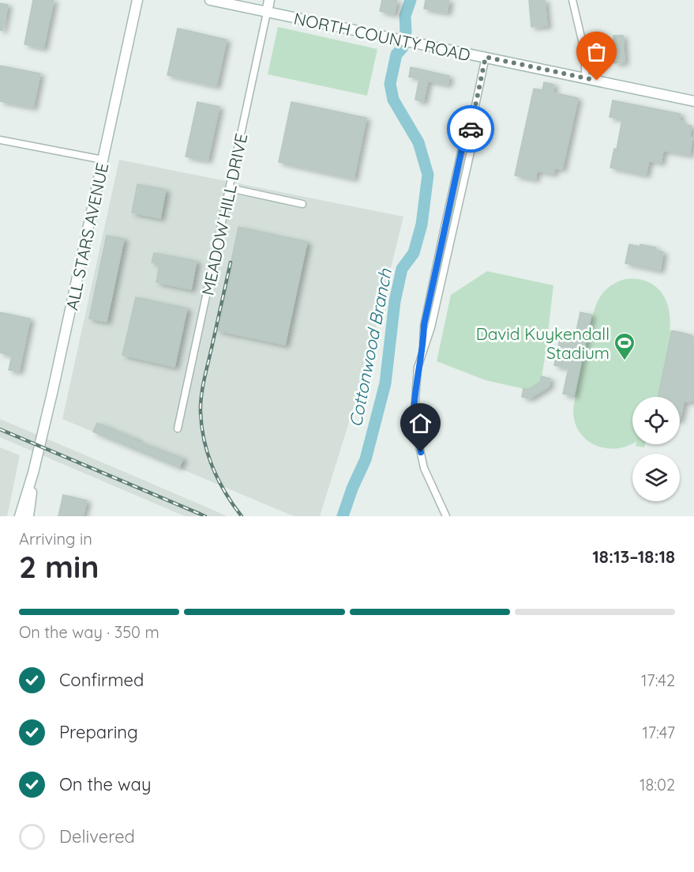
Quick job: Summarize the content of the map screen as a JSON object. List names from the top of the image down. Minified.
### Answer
{"streets":{"street":["NORTH COUNTY ROAD","MEADOW HILL DRIVE","ALL STARS AVENUE"]},"crossings":[["NORTH COUNTY ROAD","MEADOW HILL DRIVE"]],"water":["Cottonwood Branch"],"places":{"sports":["David Kuykendall Stadium"]},"page":{"heading":["2 min","Arriving in","18:13–18:18"],"bar":"On the way · 350 m","list":[["Confirmed","17:42"],["Preparing","17:47"],["On the way","18:02"],"Delivered"]}}
